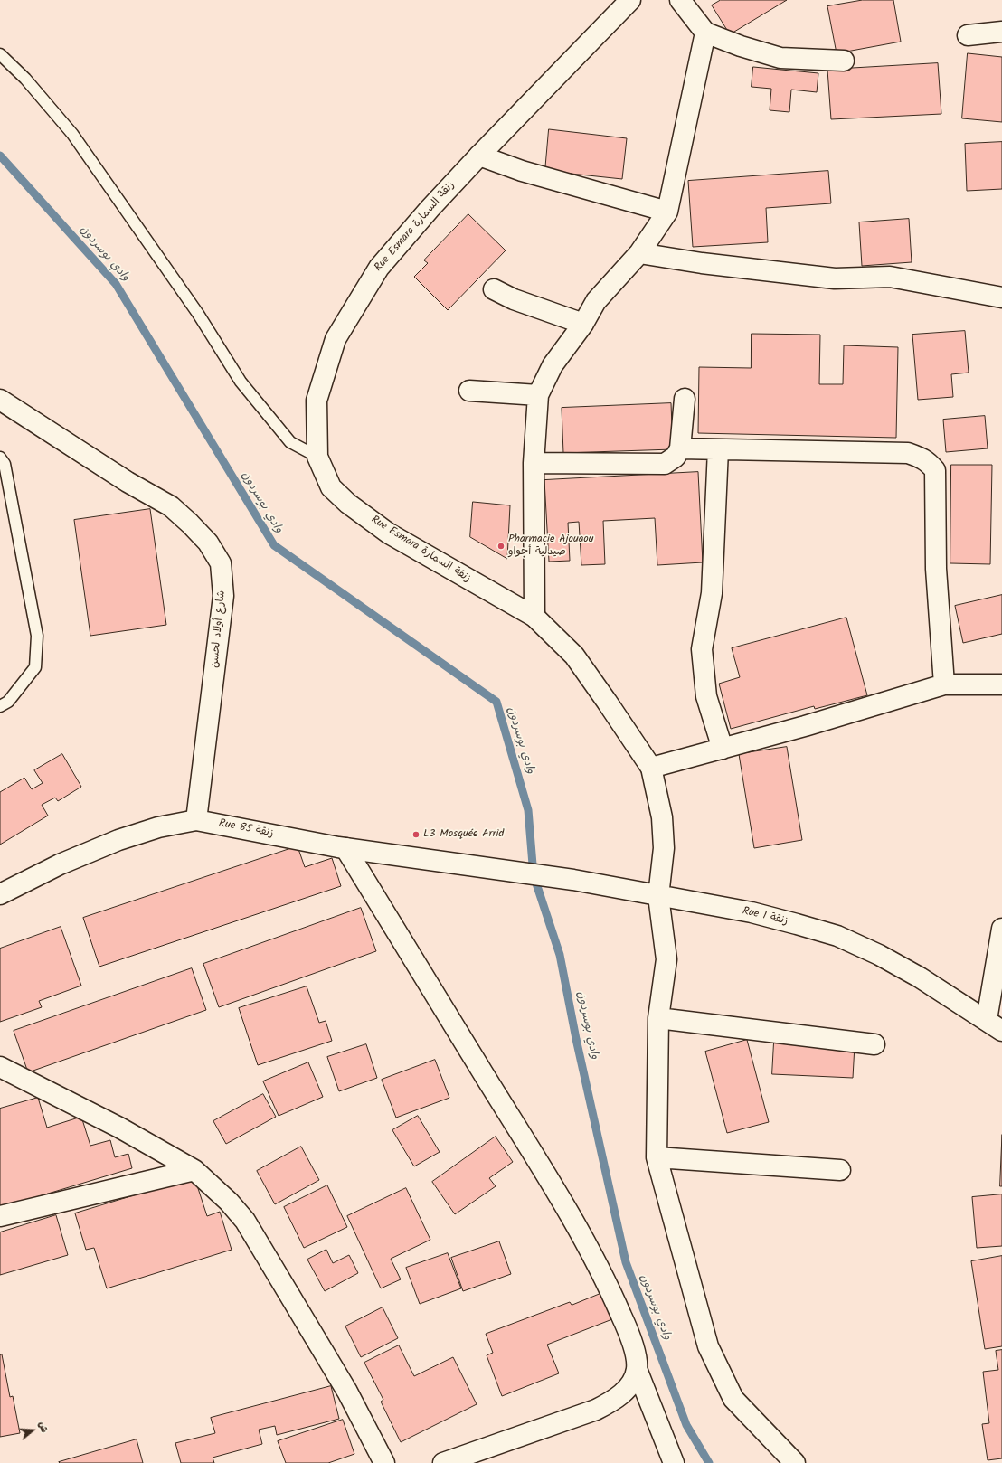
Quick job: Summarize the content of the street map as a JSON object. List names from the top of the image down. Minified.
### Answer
{"streets":{"street":["Rue Esmara زنقة السمارة","شارع أولاد لحسن","Rue 85 زنقة","Rue زنقة 1"]},"crossings":[["Rue Esmara زنقة السمارة","Rue زنقة 1"],["شارع أولاد لحسن","Rue 85 زنقة"],["Rue 85 زنقة","Rue زنقة 1"]],"water":["وادي بوسردون"],"places":["Pharmacie Ajouaou صيدلية أجواو","L3 Mosquée Arrid"],"north":"right"}
